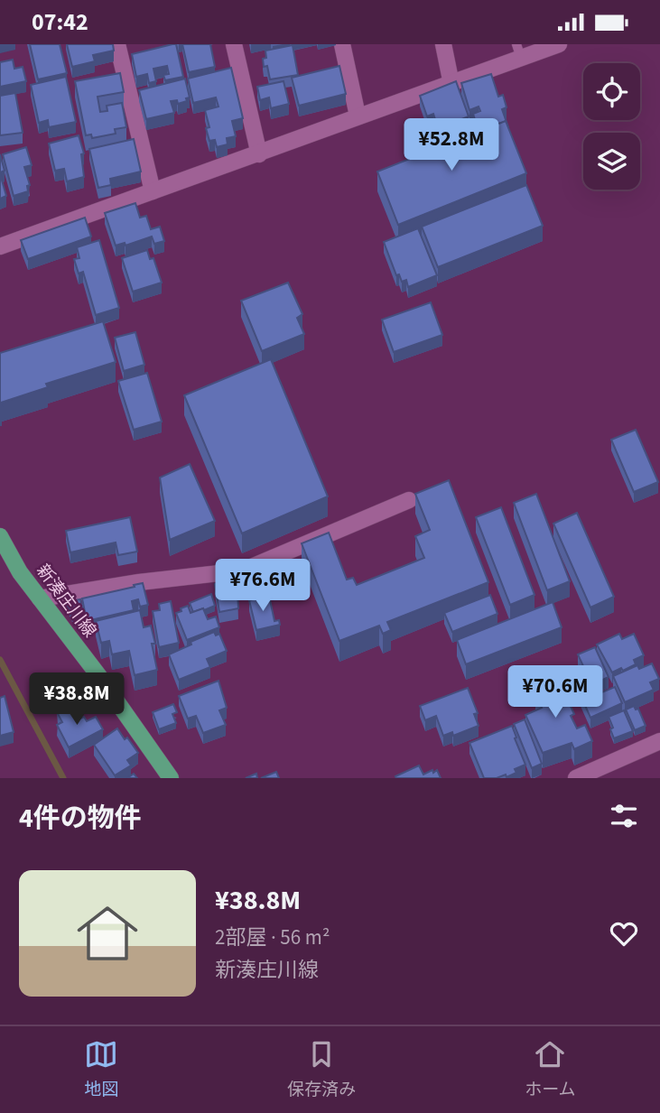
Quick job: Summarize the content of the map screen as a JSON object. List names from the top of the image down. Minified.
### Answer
{"streets":{"main road":["新湊庄川線"]},"page":{"status":"07:42","price":["¥52.8M","¥76.6M","¥70.6M","¥38.8M"],"heading":"4件の物件","list":[{"name":"¥38.8M","note":"2部屋 · 56 m² · 新湊庄川線"}],"tabs":["地図","保存済み","ホーム"]}}
